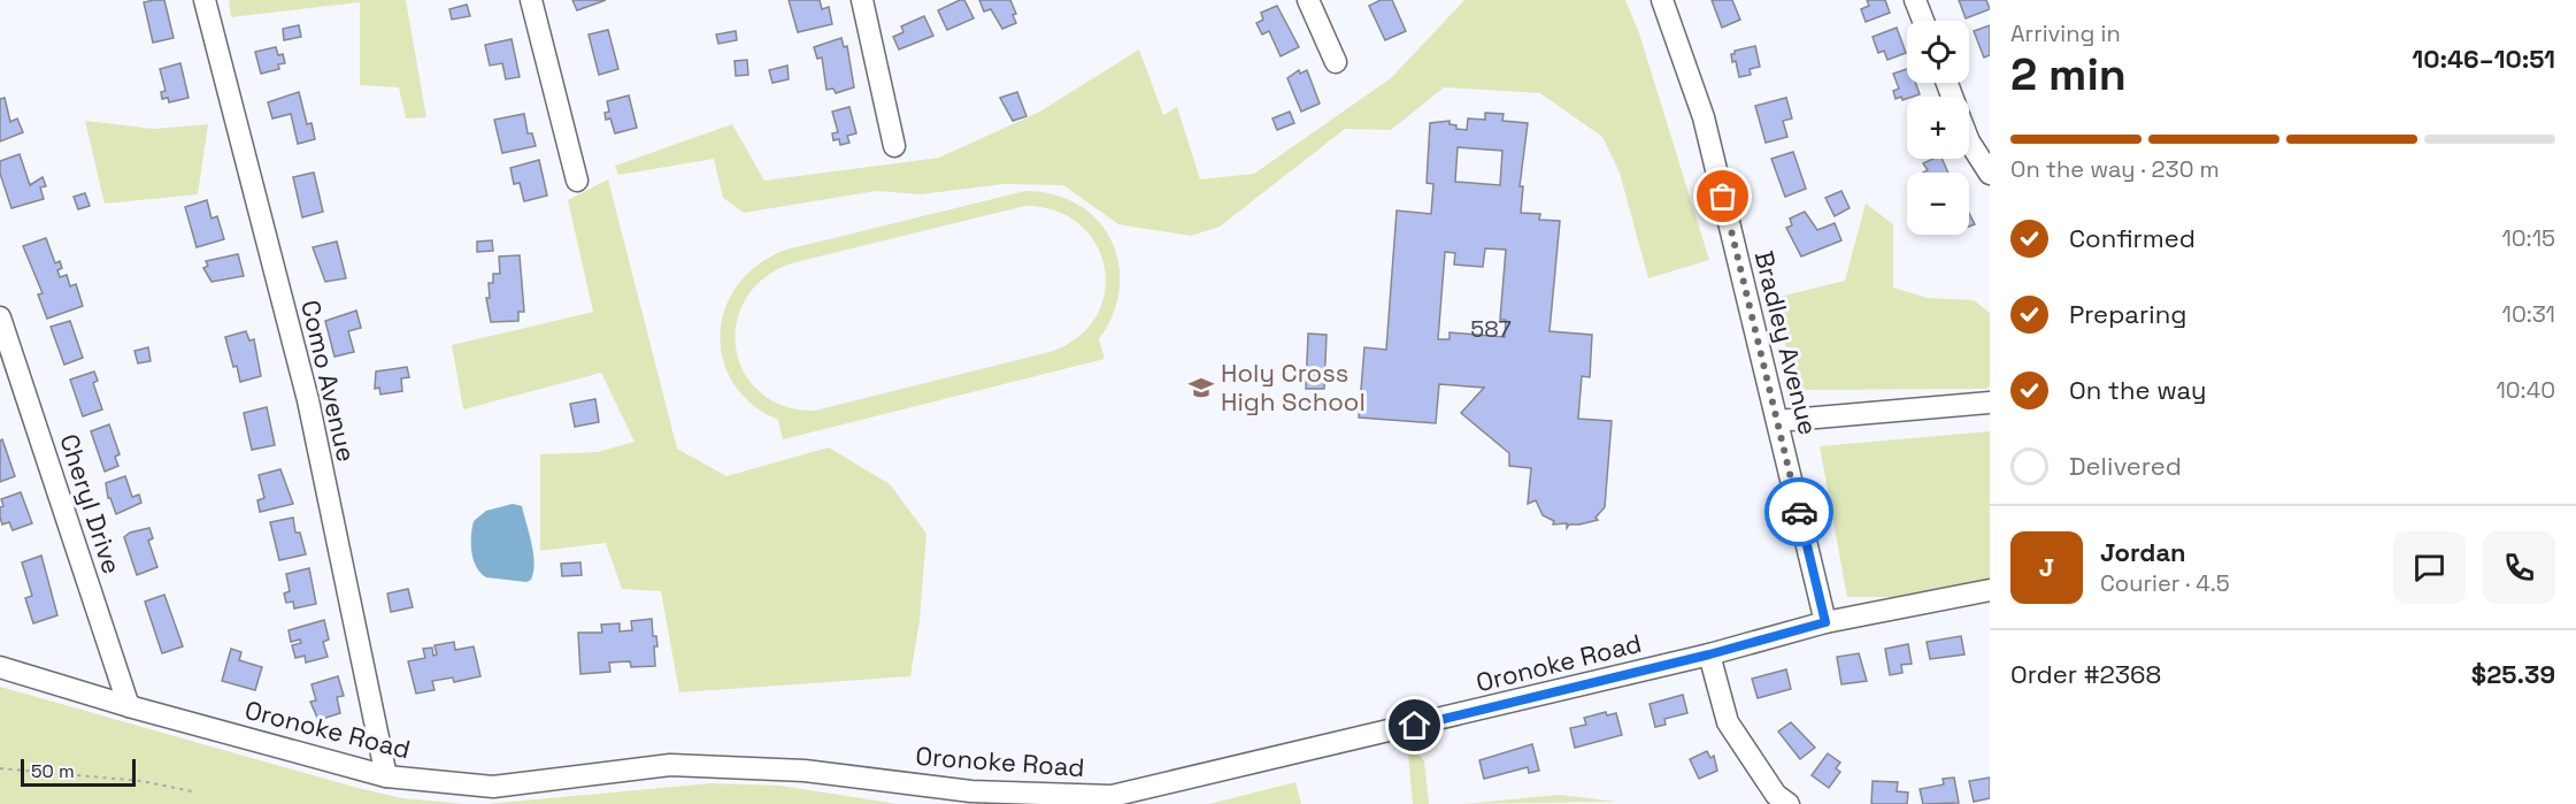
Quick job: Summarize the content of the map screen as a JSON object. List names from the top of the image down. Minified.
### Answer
{"streets":{"street":["Bradley Avenue","Como Avenue","Cheryl Drive","Oronoke Road"]},"crossings":[["Bradley Avenue","Oronoke Road"],["Como Avenue","Oronoke Road"],["Cheryl Drive","Oronoke Road"]],"places":{"school or university":["Holy Cross High School"]},"house_numbers":["587"],"scale_bar":"50 m","page":{"heading":["2 min","Arriving in","10:46–10:51"],"panel":["Jordan","Courier · 4.5","Order #2368","$25.39"],"map_buttons":["+","−"],"bar":"On the way · 230 m","list":[["Confirmed","10:15"],["Preparing","10:31"],["On the way","10:40"],"Delivered"],"round":"J","scale":"50 m"}}
